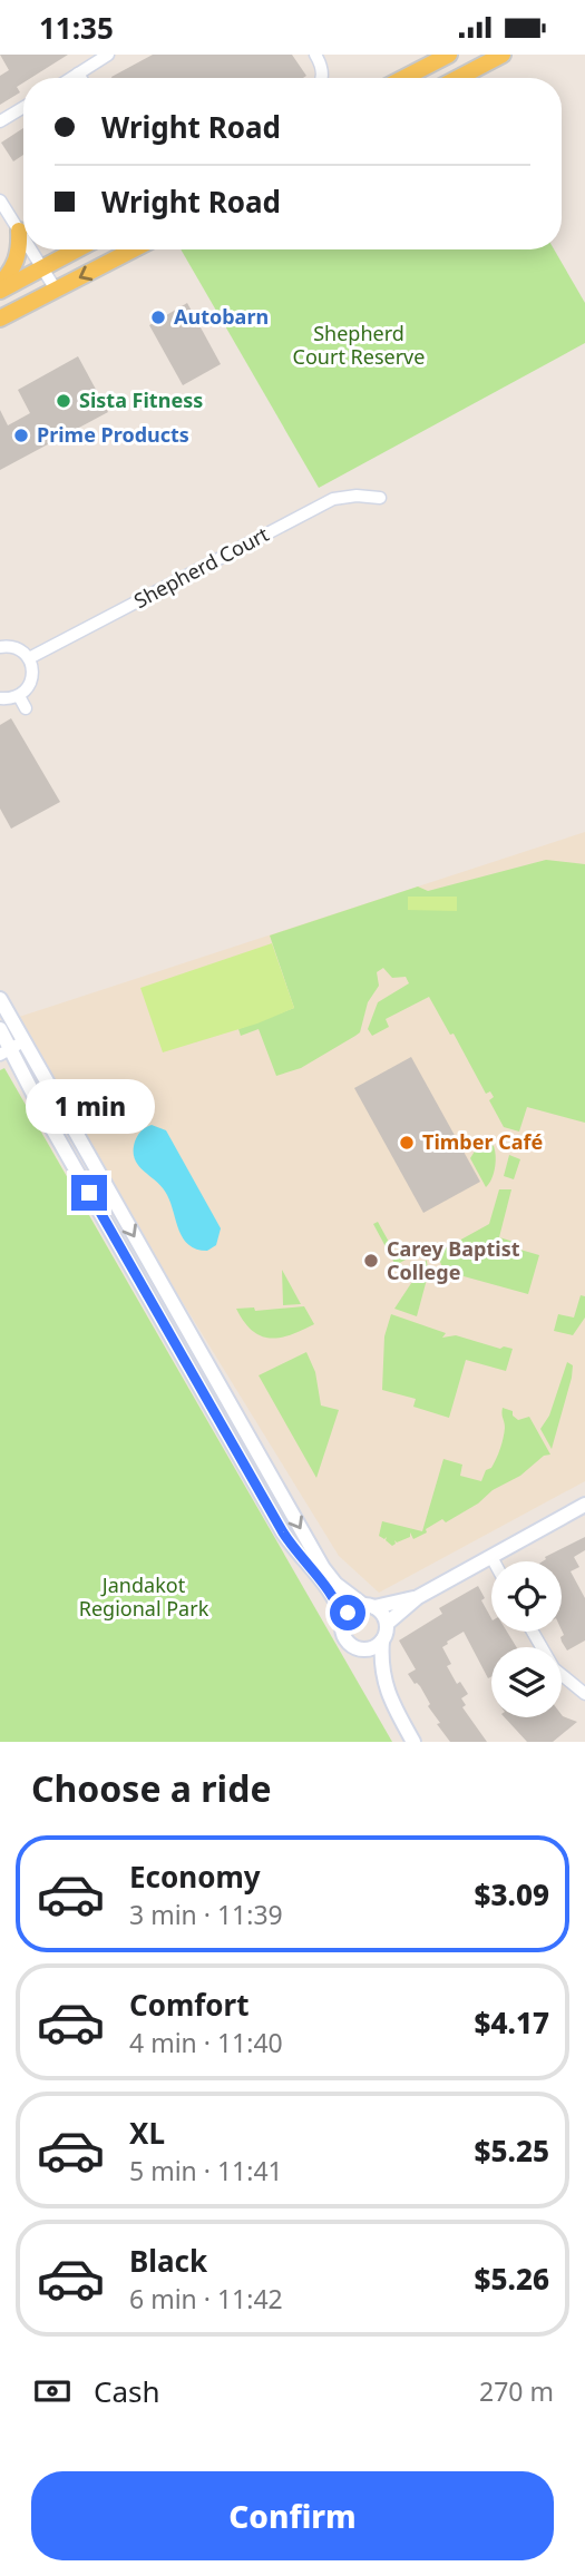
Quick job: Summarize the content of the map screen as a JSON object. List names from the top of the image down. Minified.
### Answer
{"streets":{"street":["Shepherd Court"]},"parks":["Shepherd Court Reserve","Jandakot Regional Park"],"places":["Autobarn","Sista Fitness","Prime Products","Timber Café","Carey Baptist College"],"page":{"status":"11:35","banner":["Wright Road","Wright Road"],"bubble":"1 min","heading":"Choose a ride","list":[{"name":"Economy","note":"3 min · 11:39","value":"$3.09"},{"name":"Comfort","note":"4 min · 11:40","value":"$4.17"},{"name":"XL","note":"5 min · 11:41","value":"$5.25"},{"name":"Black","note":"6 min · 11:42","value":"$5.26"}],"pay":["Cash","270 m"],"buttons":"Confirm"}}
